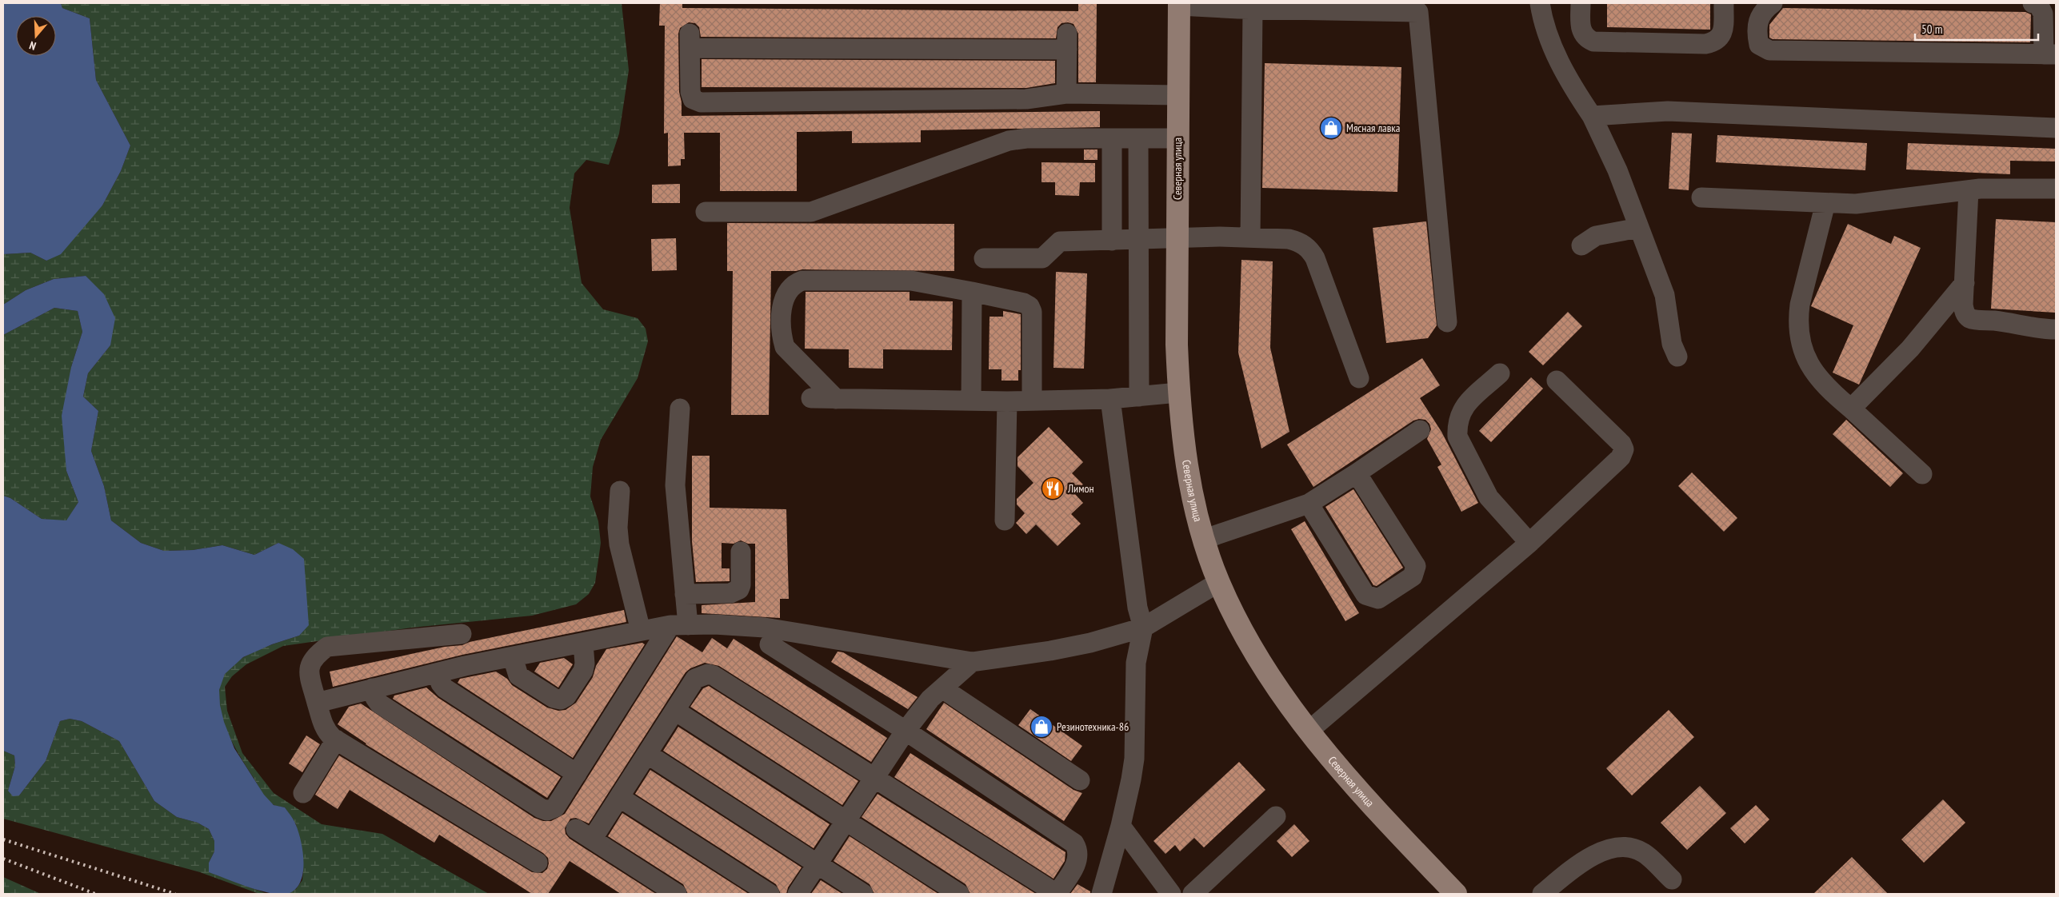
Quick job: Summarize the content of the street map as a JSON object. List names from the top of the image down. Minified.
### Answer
{"streets":{"main road":["Северная улица"]},"places":{"shop":["Мясная лавка","Резинотехника-86"],"restaurant":["Лимон"]},"scale_bar":"50 m","north":"bottom"}
